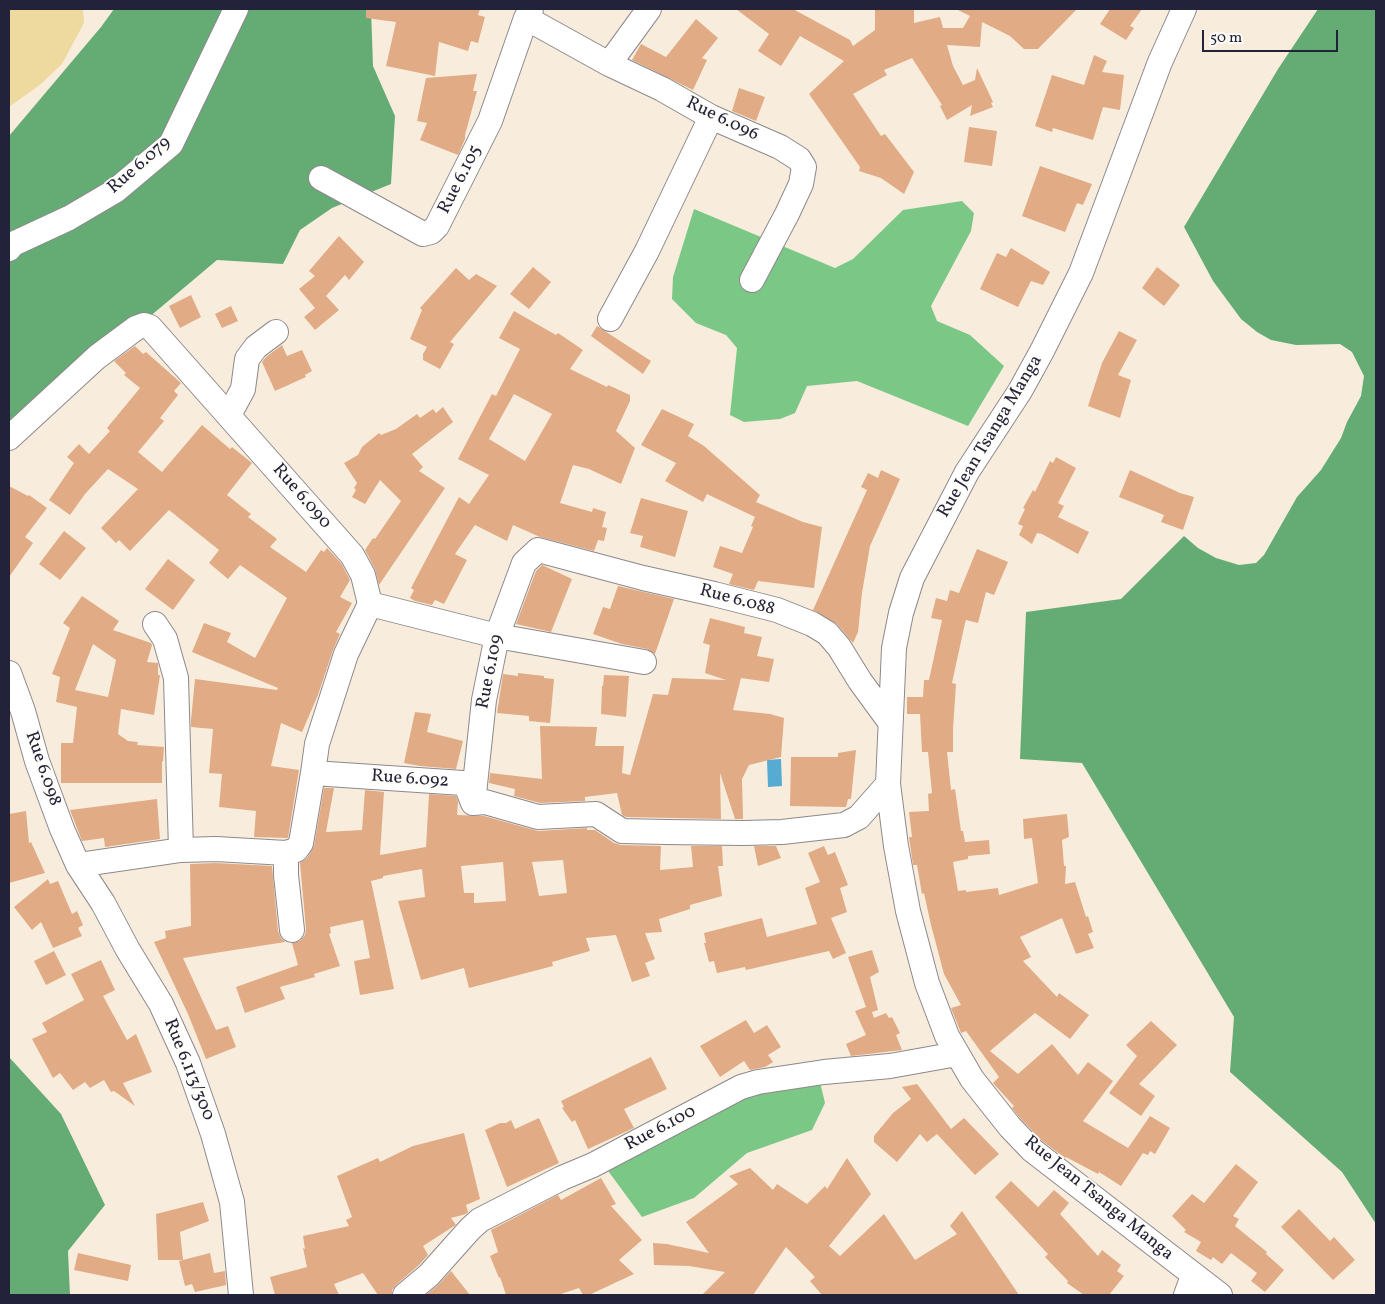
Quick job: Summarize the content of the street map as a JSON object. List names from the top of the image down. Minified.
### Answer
{"streets":{"street":["Rue 6.096","Rue 6.079","Rue 6.105","Rue Jean Tsanga Manga","Rue 6.090","Rue 6.088","Rue 6.109","Rue 6.098","Rue 6.092","Rue 6.113/300","Rue 6.100"]},"crossings":[["Rue 6.096","Rue 6.105"],["Rue Jean Tsanga Manga","Rue 6.088"],["Rue Jean Tsanga Manga","Rue 6.100"],["Rue 6.088","Rue 6.109"],["Rue 6.109","Rue 6.092"],["Rue 6.098","Rue 6.113/300"]],"scale_bar":"50 m"}
